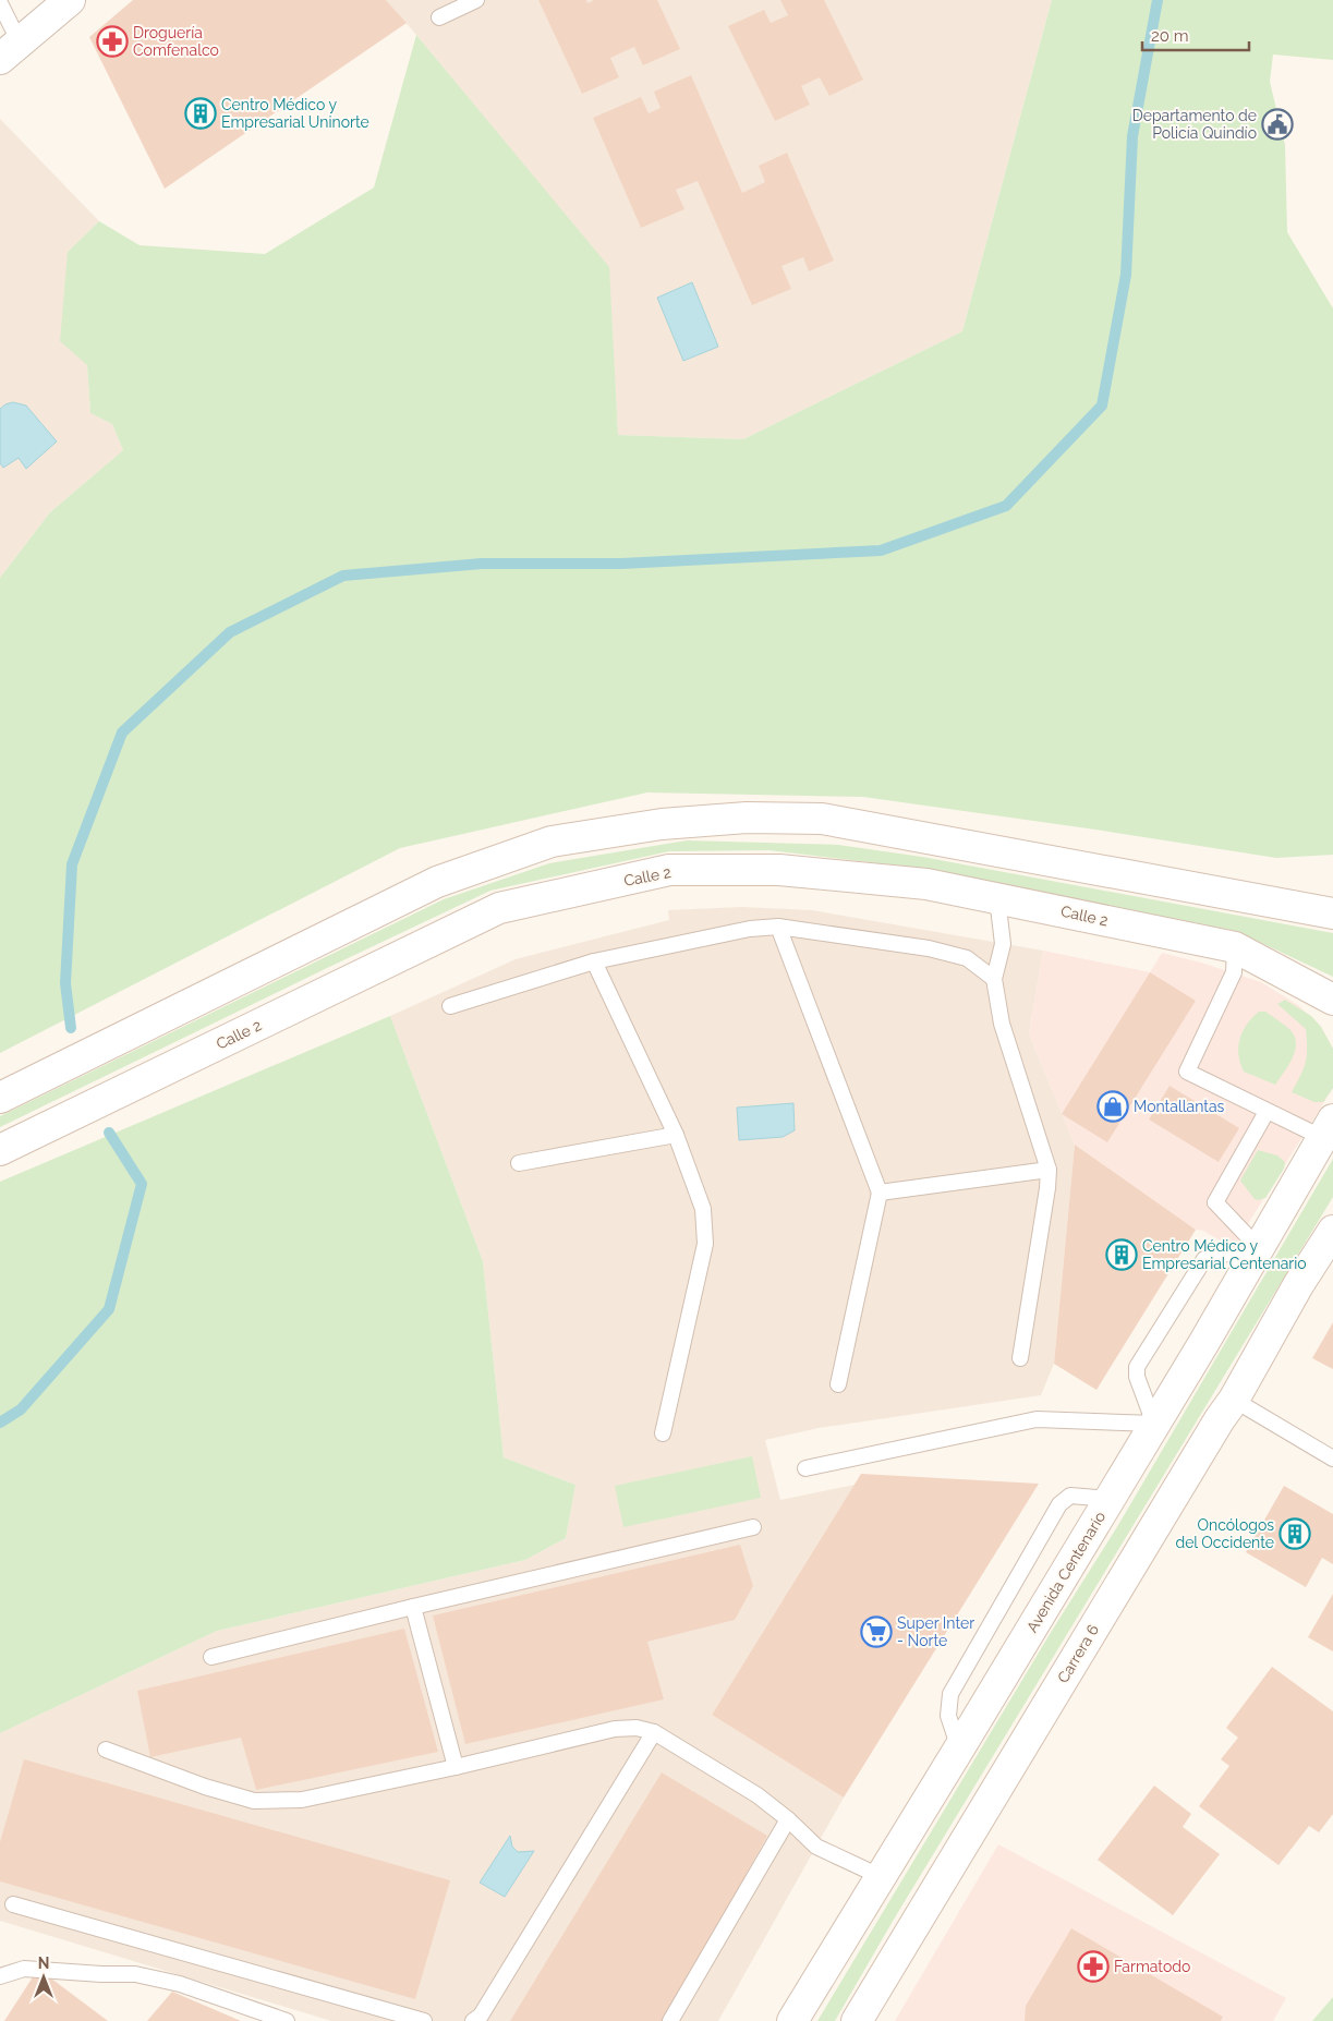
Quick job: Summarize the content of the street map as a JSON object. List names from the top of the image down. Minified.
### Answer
{"streets":{"main road":["Calle 2","Avenida Centenario","Carrera 6"]},"places":{"pharmacy":["Droguería Comfenalco","Farmatodo"],"building":["Centro Médico y Empresarial Uninorte","Centro Médico y Empresarial Centenario","Oncólogos del Occidente"],"public building":["Departamento de Policía Quindío"],"shop":["Montallantas"],"supermarket":["Super Inter - Norte"]},"scale_bar":"20 m","north":"top"}
